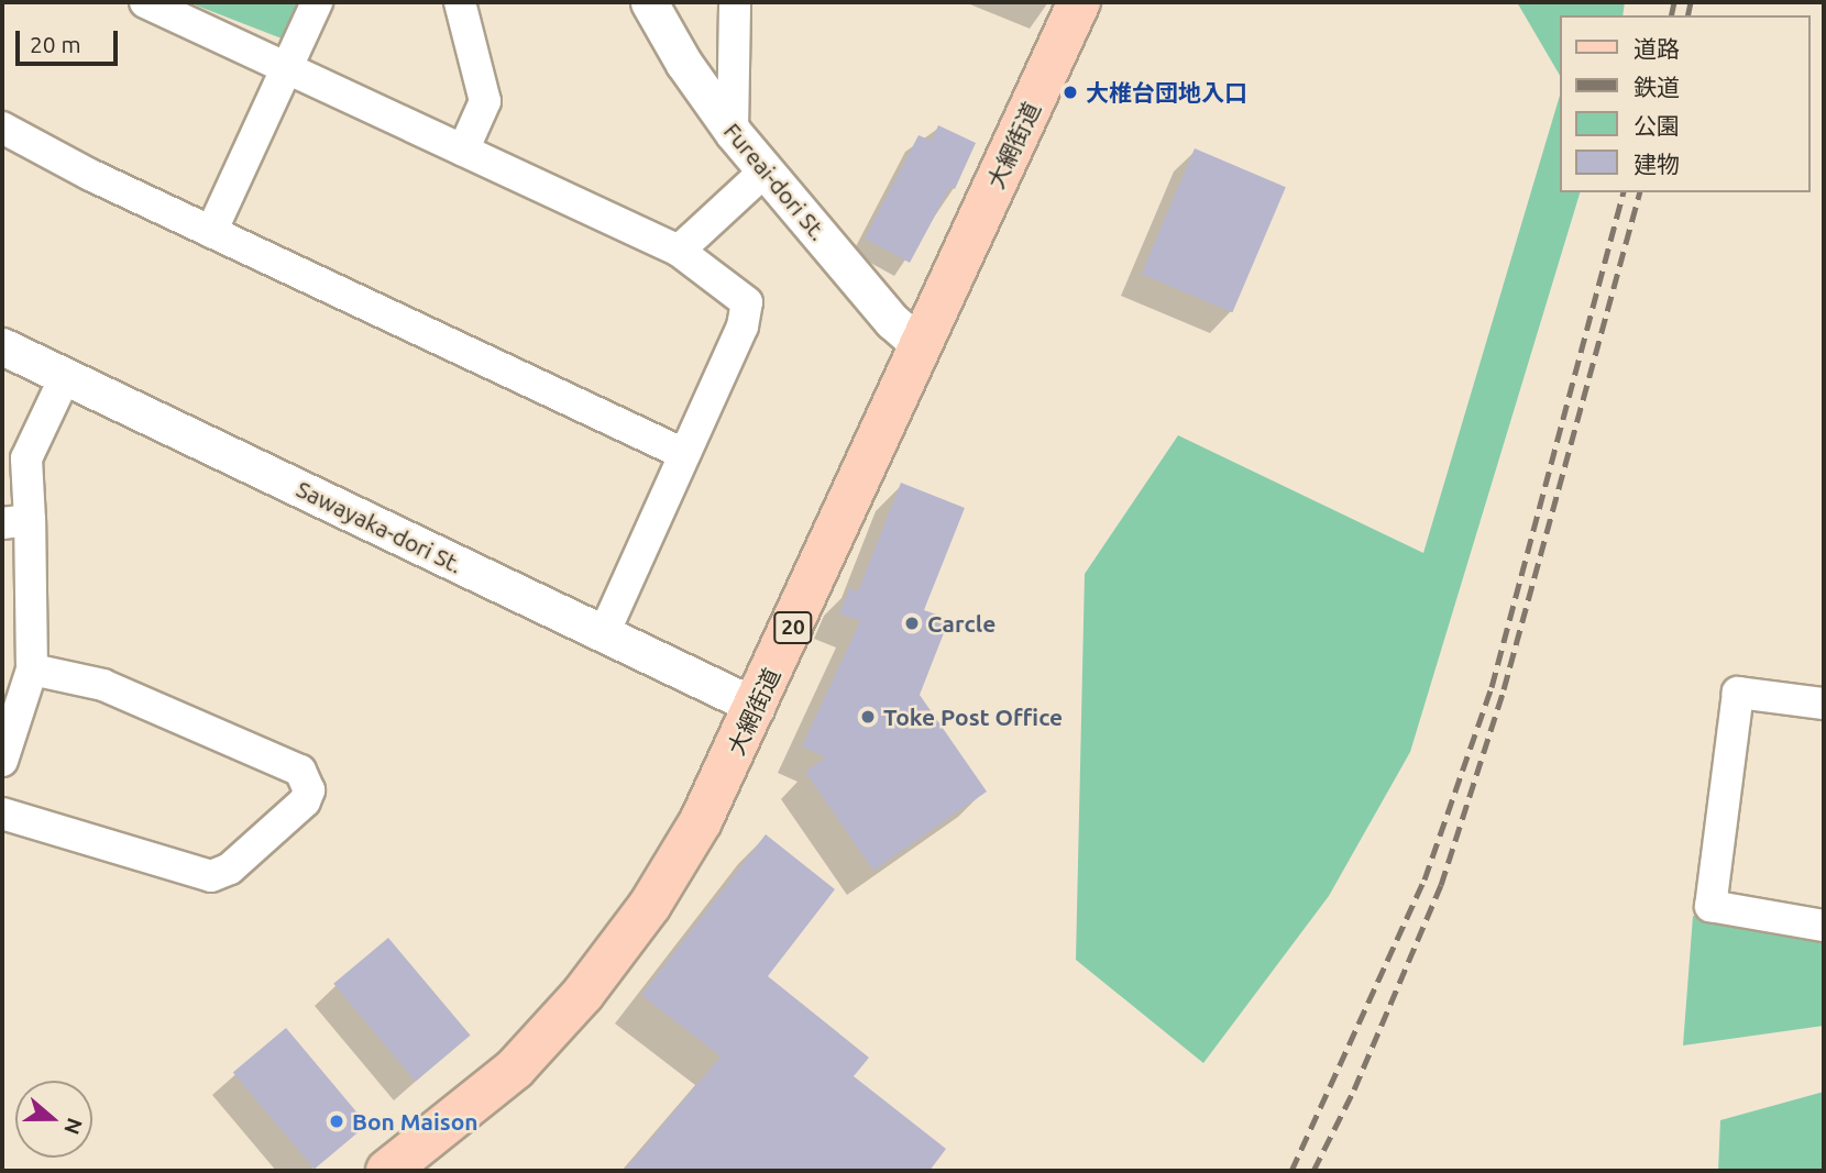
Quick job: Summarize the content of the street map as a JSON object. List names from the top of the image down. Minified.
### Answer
{"streets":{"main road":["大網街道","20"],"street":["Fureai-dori St.","Sawayaka-dori St."]},"crossings":[["大網街道","Fureai-dori St."],["大網街道","Sawayaka-dori St."]],"places":["大椎台団地入口","Carcle","Toke Post Office","Bon Maison"],"legend":["道路","鉄道","公園","建物"],"scale_bar":"20 m","north":"right"}
